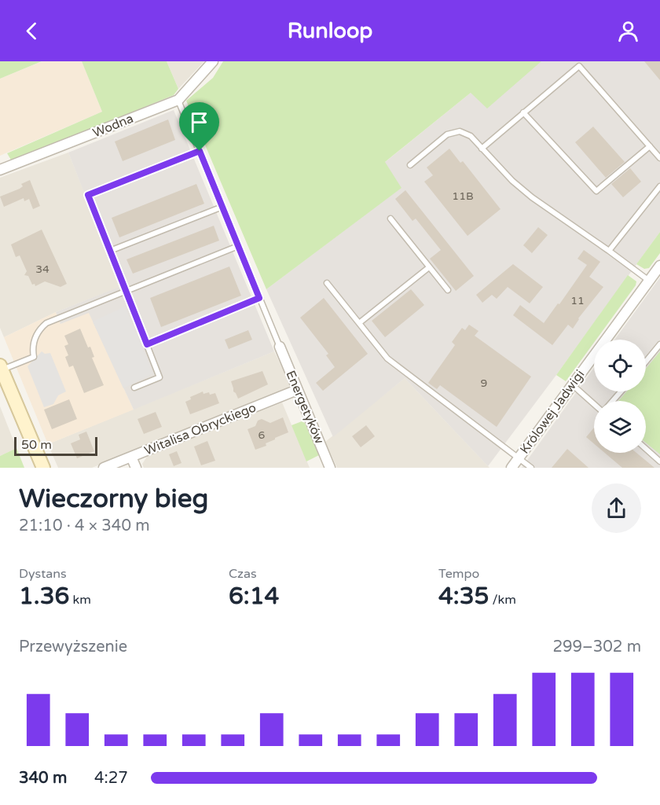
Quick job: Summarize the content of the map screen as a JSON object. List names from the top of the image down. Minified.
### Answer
{"streets":{"street":["Wodna","Energetyków","Królowej Jadwigi","Witalisa Obryckiego"]},"crossings":[["Energetyków","Witalisa Obryckiego"]],"house_numbers":["11B","34","11","9","6"],"scale_bar":"50 m","page":{"header":"Runloop","scale":"50 m","heading":["Wieczorny bieg","21:10 · 4 × 340 m"],"stats":[["Dystans","1.36 km"],["Czas","6:14"],["Tempo","4:35 /km"]],"chart":["Przewyższenie","299–302 m"],"list":[{"name":"340 m","note":"4:27"}]}}
